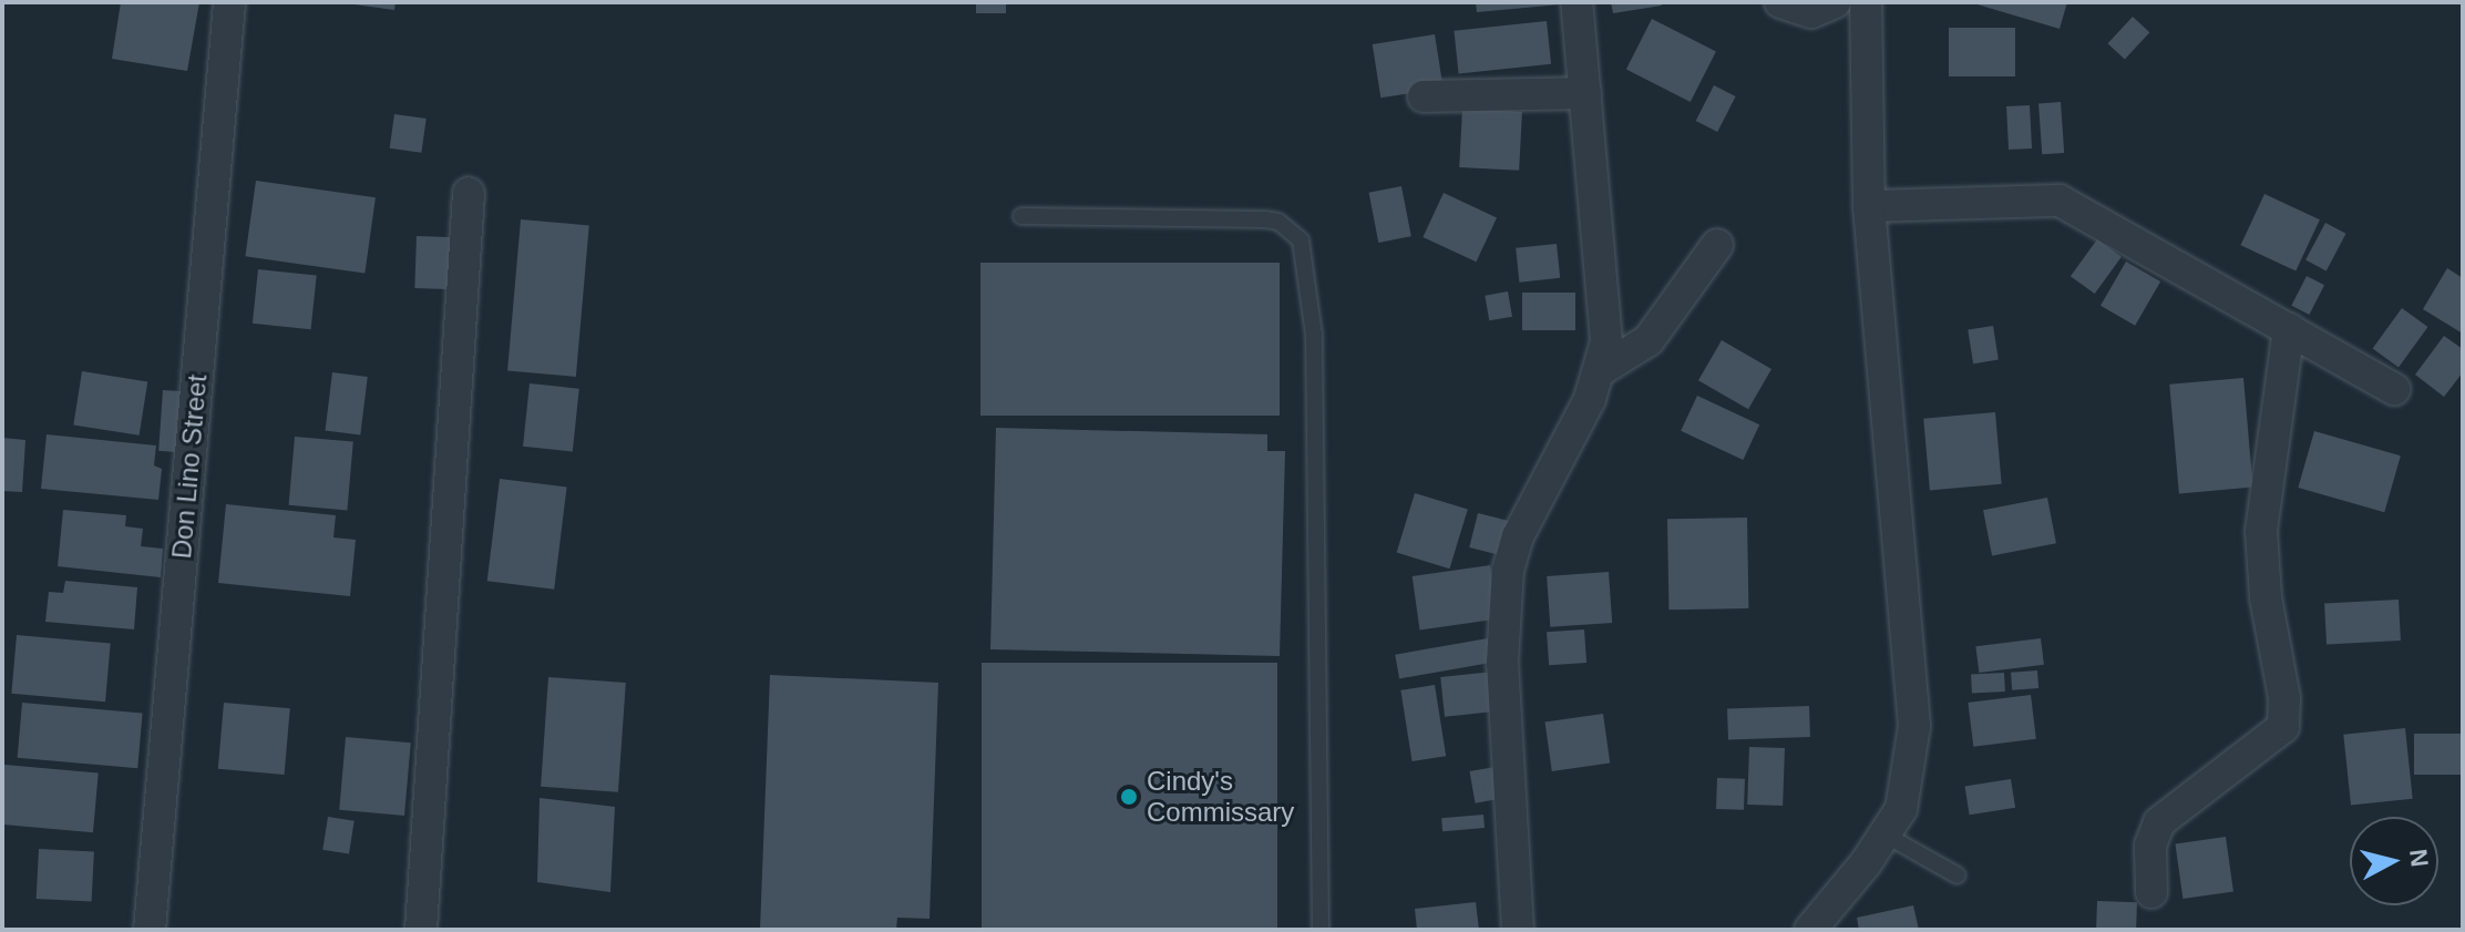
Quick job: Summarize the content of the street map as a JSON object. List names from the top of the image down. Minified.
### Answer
{"streets":{"street":["Don Lino Street"]},"places":["Cindy's Commissary"],"north":"right"}
